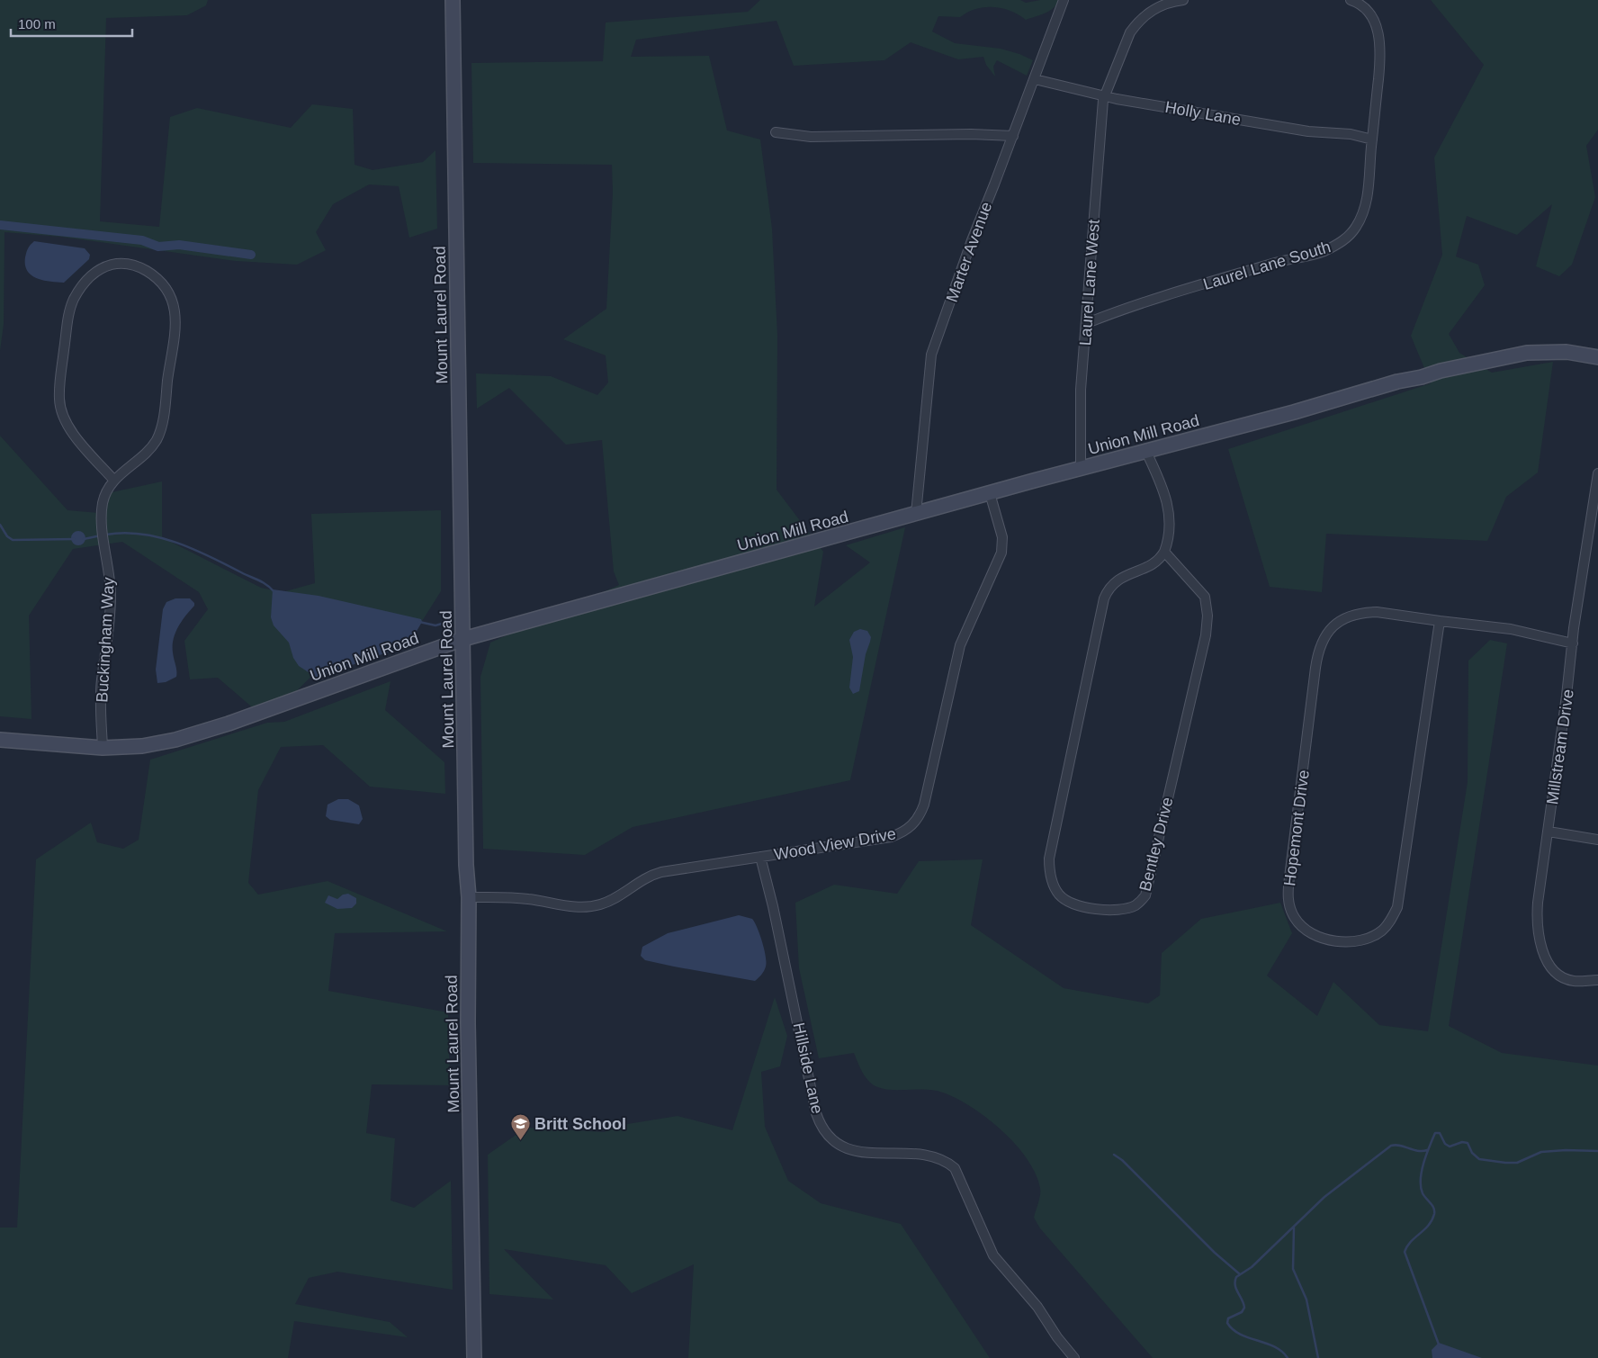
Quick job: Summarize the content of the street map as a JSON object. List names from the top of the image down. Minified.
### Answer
{"streets":{"street":["Holly Lane","Marter Avenue","Laurel Lane South","Laurel Lane West","Mount Laurel Road","Union Mill Road","Buckingham Way","Millstream Drive","Hopemont Drive","Wood View Drive","Bentley Drive","Hillside Lane"]},"crossings":[["Holly Lane","Marter Avenue"],["Holly Lane","Laurel Lane South"],["Holly Lane","Laurel Lane West"],["Marter Avenue","Union Mill Road"],["Laurel Lane South","Laurel Lane West"],["Laurel Lane West","Union Mill Road"],["Mount Laurel Road","Union Mill Road"],["Mount Laurel Road","Wood View Drive"],["Union Mill Road","Buckingham Way"],["Union Mill Road","Wood View Drive"],["Millstream Drive","Hopemont Drive"],["Wood View Drive","Hillside Lane"]],"places":{"school or university":["Britt School"]},"scale_bar":"100 m"}
